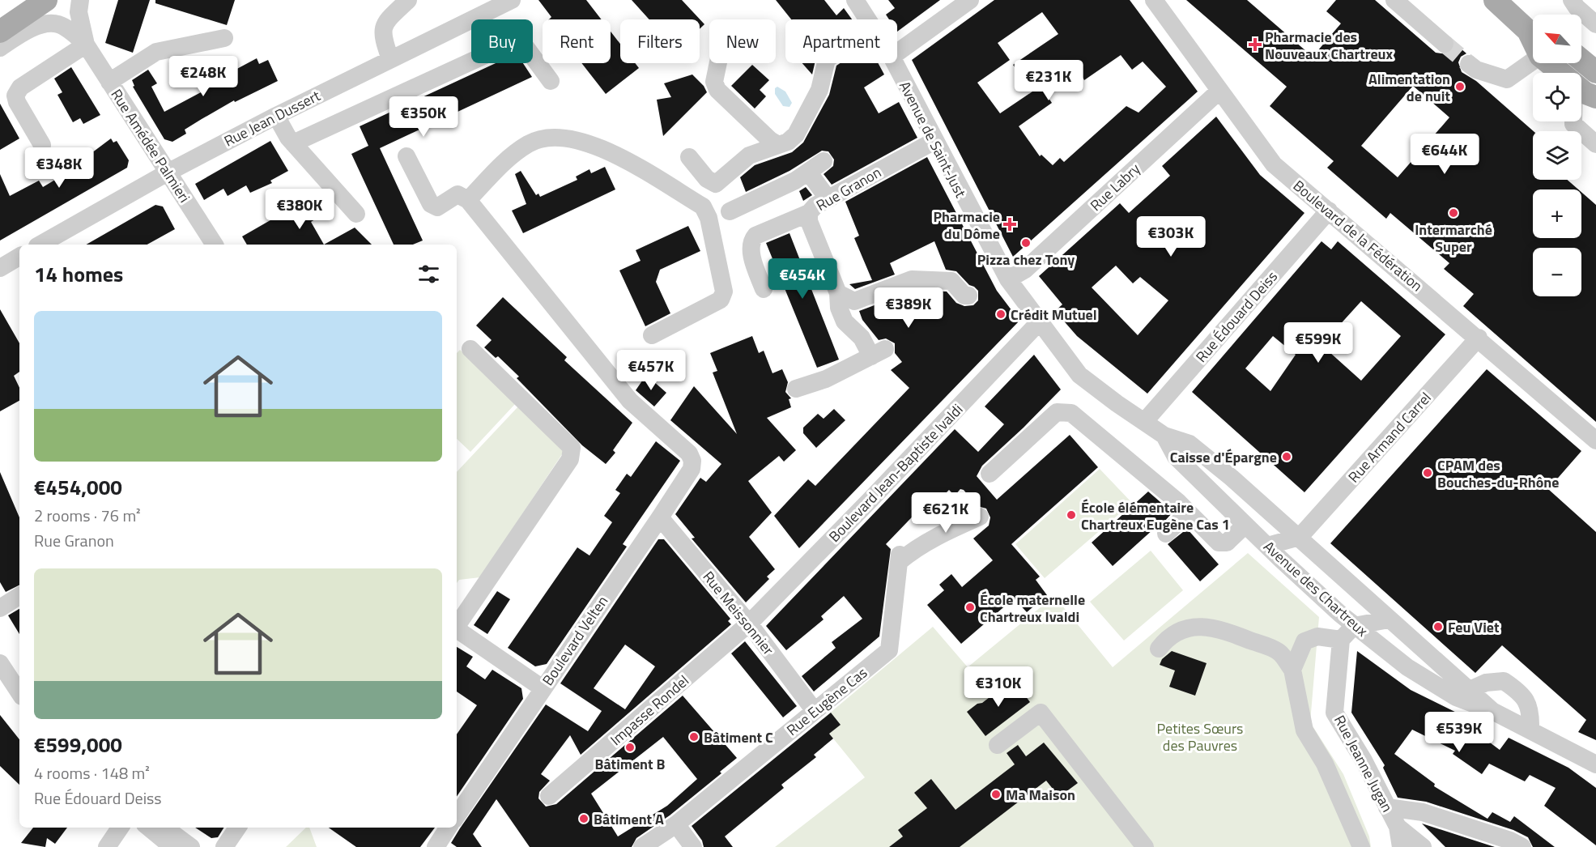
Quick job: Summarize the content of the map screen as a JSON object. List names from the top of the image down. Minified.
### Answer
{"streets":{"street":["Rue Jean Dussert","Avenue de Saint-Just","Rue Amédée Palmieri","Rue Labry","Rue Granon","Boulevard de la Fédération","Rue Édouard Deiss","Rue Armand Carrel","Boulevard Jean-Baptiste Ivaldi","Avenue des Chartreux","Rue Meissonnier","Boulevard Velten","Rue Eugène Cas","Impasse Rondel","Rue Jeanne Jugan"]},"crossings":[["Rue Jean Dussert","Rue Amédée Palmieri"],["Avenue de Saint-Just","Rue Labry"],["Avenue de Saint-Just","Rue Granon"],["Avenue de Saint-Just","Avenue des Chartreux"],["Rue Labry","Boulevard de la Fédération"],["Rue Labry","Avenue des Chartreux"],["Boulevard de la Fédération","Rue Édouard Deiss"],["Boulevard de la Fédération","Rue Armand Carrel"],["Rue Édouard Deiss","Avenue des Chartreux"],["Rue Armand Carrel","Avenue des Chartreux"],["Boulevard Jean-Baptiste Ivaldi","Avenue des Chartreux"],["Boulevard Jean-Baptiste Ivaldi","Rue Meissonnier"],["Boulevard Jean-Baptiste Ivaldi","Impasse Rondel"],["Rue Meissonnier","Boulevard Velten"],["Rue Meissonnier","Rue Eugène Cas"],["Rue Meissonnier","Impasse Rondel"]],"parks":["Petites Sœurs des Pauvres"],"places":{"health":["Pharmacie des Nouveaux Chartreux","Pharmacie du Dôme"],"other":["Alimentation de nuit","Intermarché Super","Pizza chez Tony","Crédit Mutuel","Caisse d'Épargne","CPAM des Bouches-du-Rhône","École élémentaire Chartreux Eugène Cas 1","École maternelle Chartreux Ivaldi","Feu Viet","Bâtiment C","Bâtiment B","Ma Maison","Bâtiment A"]},"north":"top left","page":{"map_buttons":["+","−"],"chip":["Buy","Rent","Filters","New","Apartment"],"price":["€248K","€231K","€350K","€644K","€348K","€380K","€303K","€454K","€389K","€599K","€457K","€621K","€310K","€539K"],"heading":"14 homes","list":[{"name":"€454,000","note":"2 rooms · 76 m² · Rue Granon"},{"name":"€599,000","note":"4 rooms · 148 m² · Rue Édouard Deiss"}]}}
